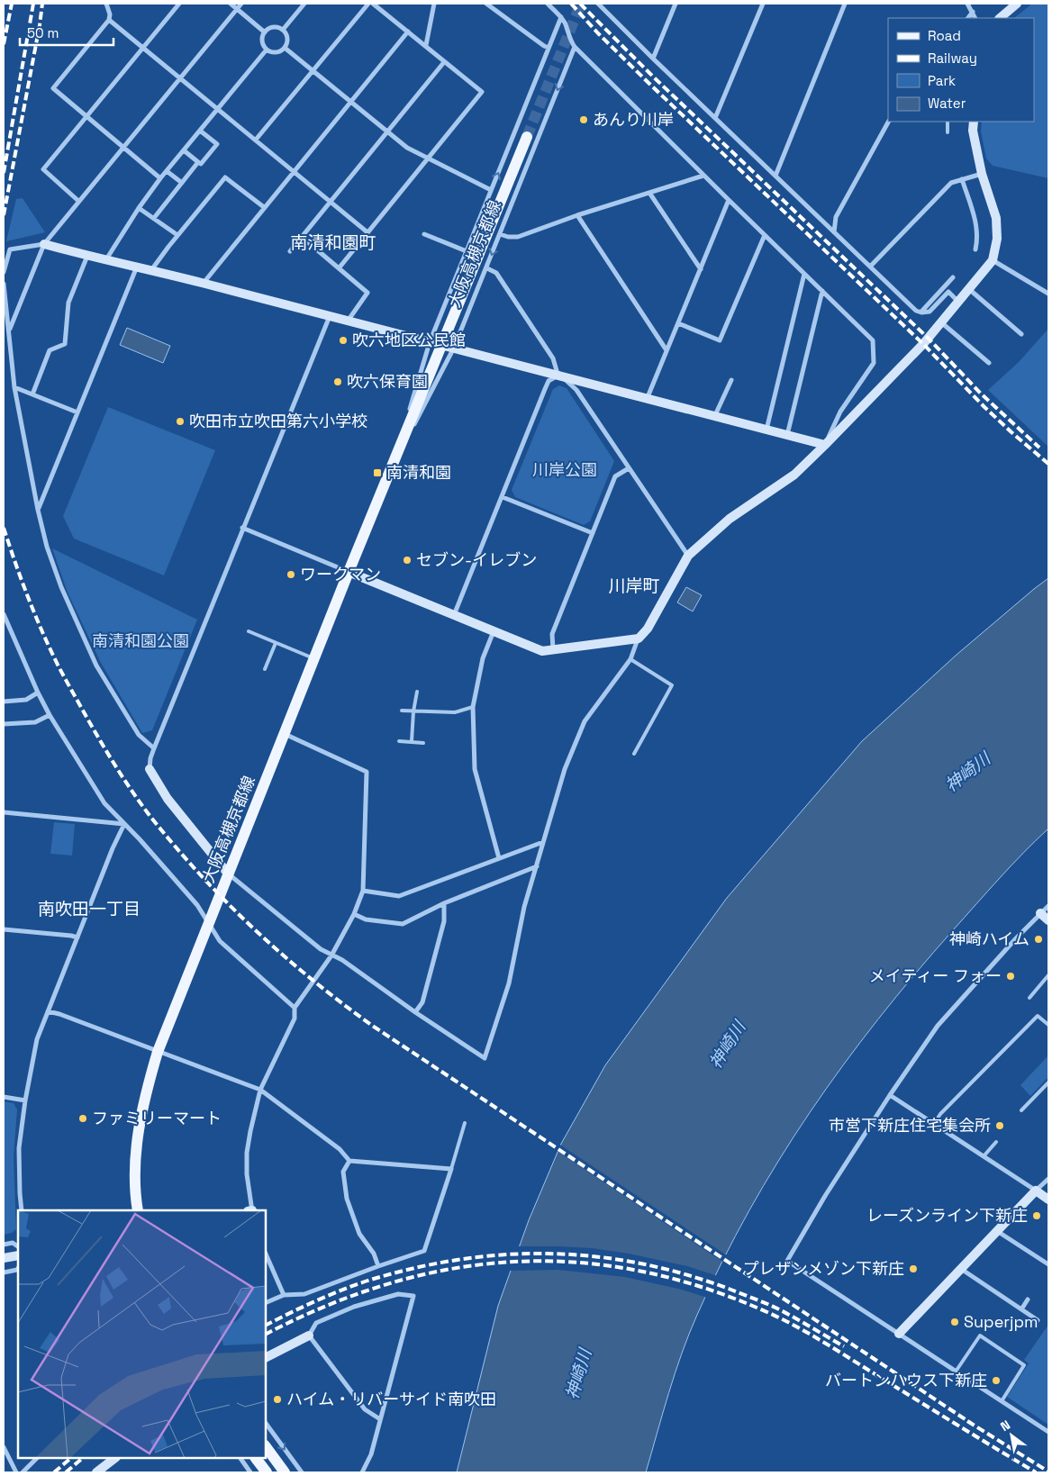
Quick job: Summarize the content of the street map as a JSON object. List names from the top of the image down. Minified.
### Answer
{"streets":{"main road":["大阪高槻京都線"]},"districts":["南清和園町","川岸町","南吹田一丁目"],"water":["神崎川"],"parks":["川岸公園","南清和園公園"],"places":{"other":["あんり川岸","吹六地区公民館","吹六保育園","吹田市立吹田第六小学校","セブン-イレブン","ワークマン","神崎ハイム","メイティー フォー","ファミリーマート","市営下新庄住宅集会所","レーズンライン下新庄","プレザンメゾン下新庄","Superjpm","バートンハウス下新庄","ハイム・リバーサイド南吹田"],"transit":["南清和園"]},"legend":["Road","Railway","Park","Water"],"scale_bar":"50 m","north":"top left"}
